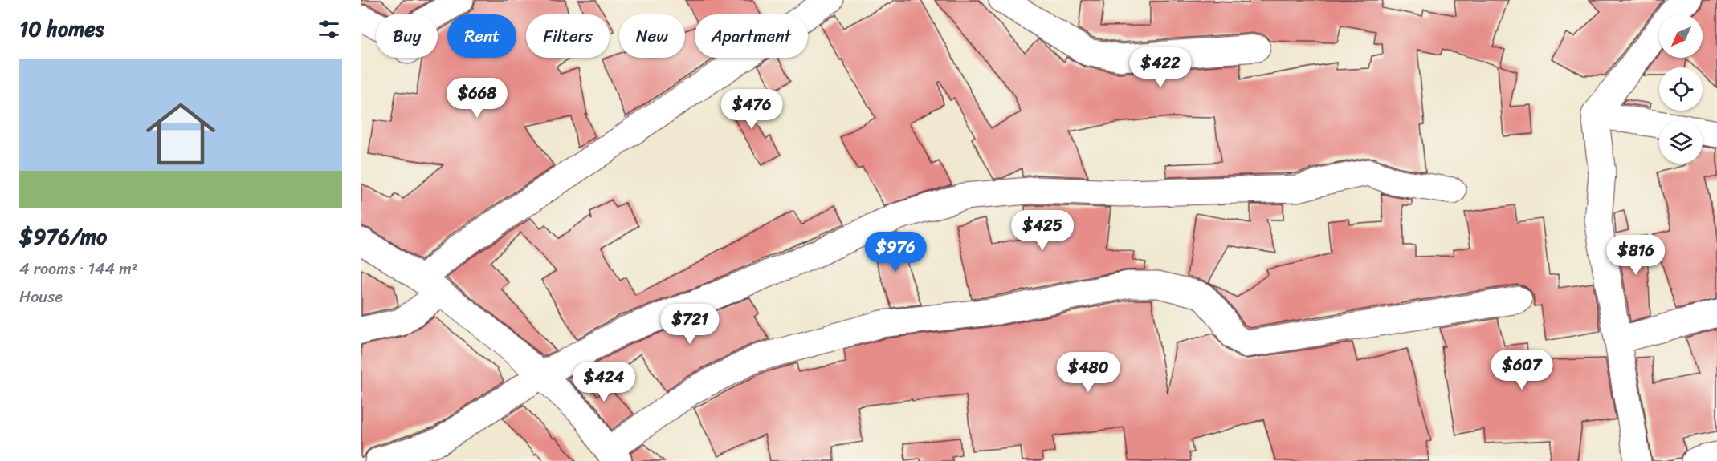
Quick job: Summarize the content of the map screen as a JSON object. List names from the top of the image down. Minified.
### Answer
{"north":"bottom left","page":{"heading":"10 homes","chip":["Buy","Rent","Filters","New","Apartment"],"price":["$422","$668","$476","$425","$976","$816","$721","$607","$480","$424"],"list":[{"name":"$976/mo","note":"4 rooms · 144 m² · House"}]}}
